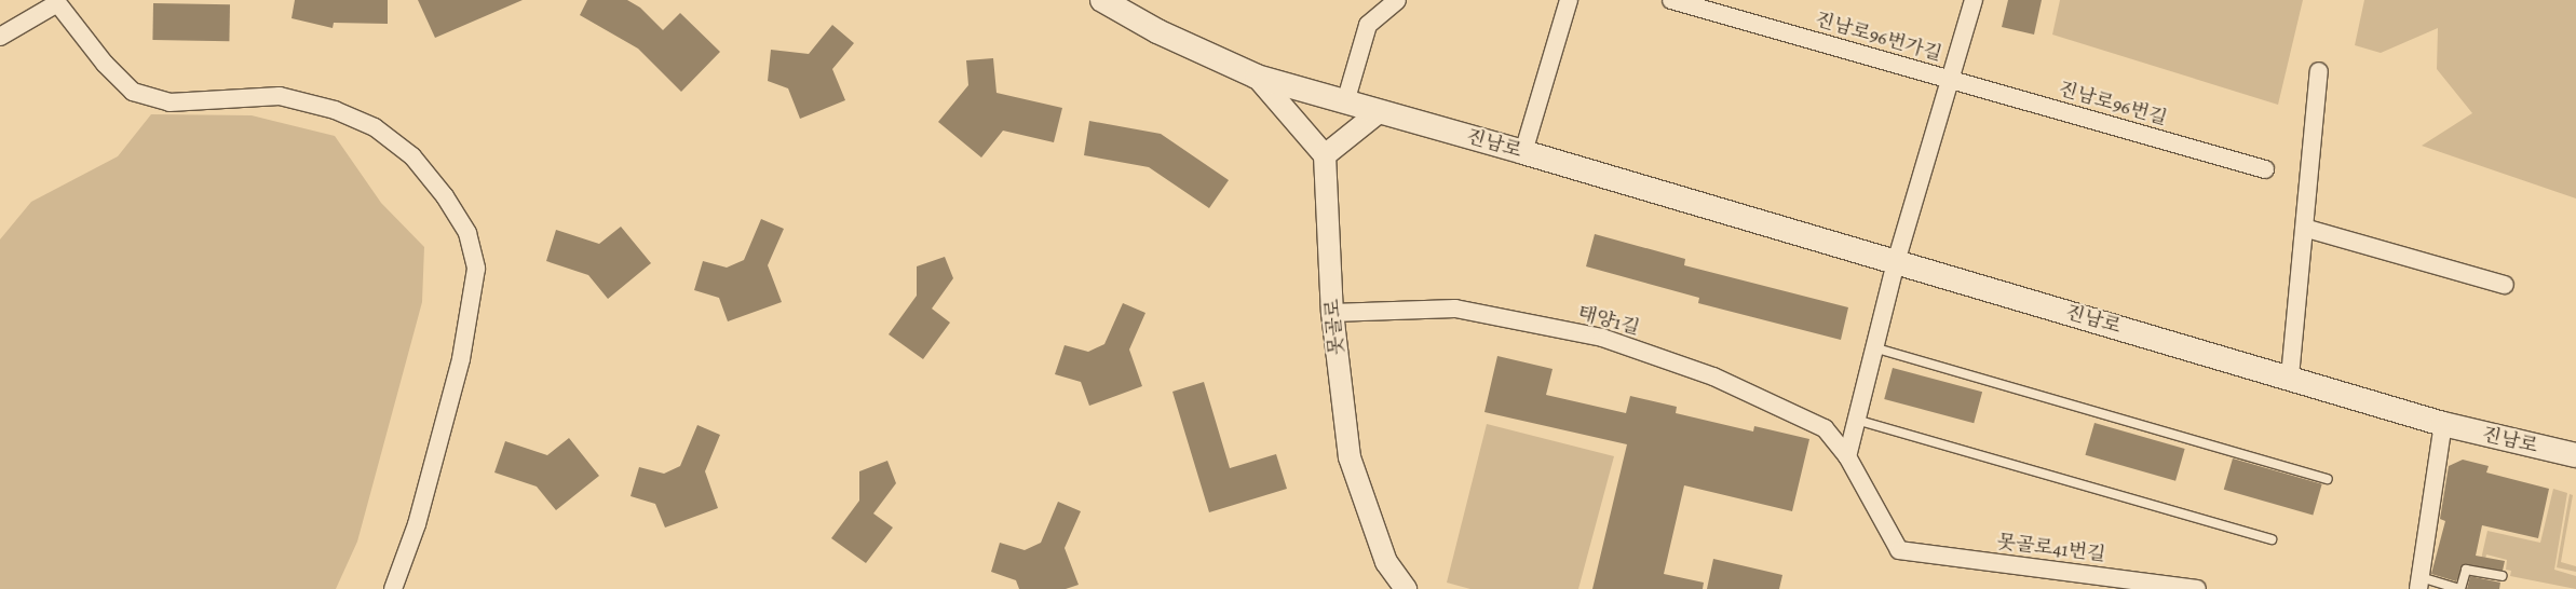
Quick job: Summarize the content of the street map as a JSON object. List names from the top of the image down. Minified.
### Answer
{"streets":{"main road":["진남로"],"street":["진남로96번가길","진남로96번길","태양1길","못골로","못골로41번길"]},"crossings":[["진남로96번가길","진남로96번길"],["태양1길","못골로"],["태양1길","못골로41번길"]]}
